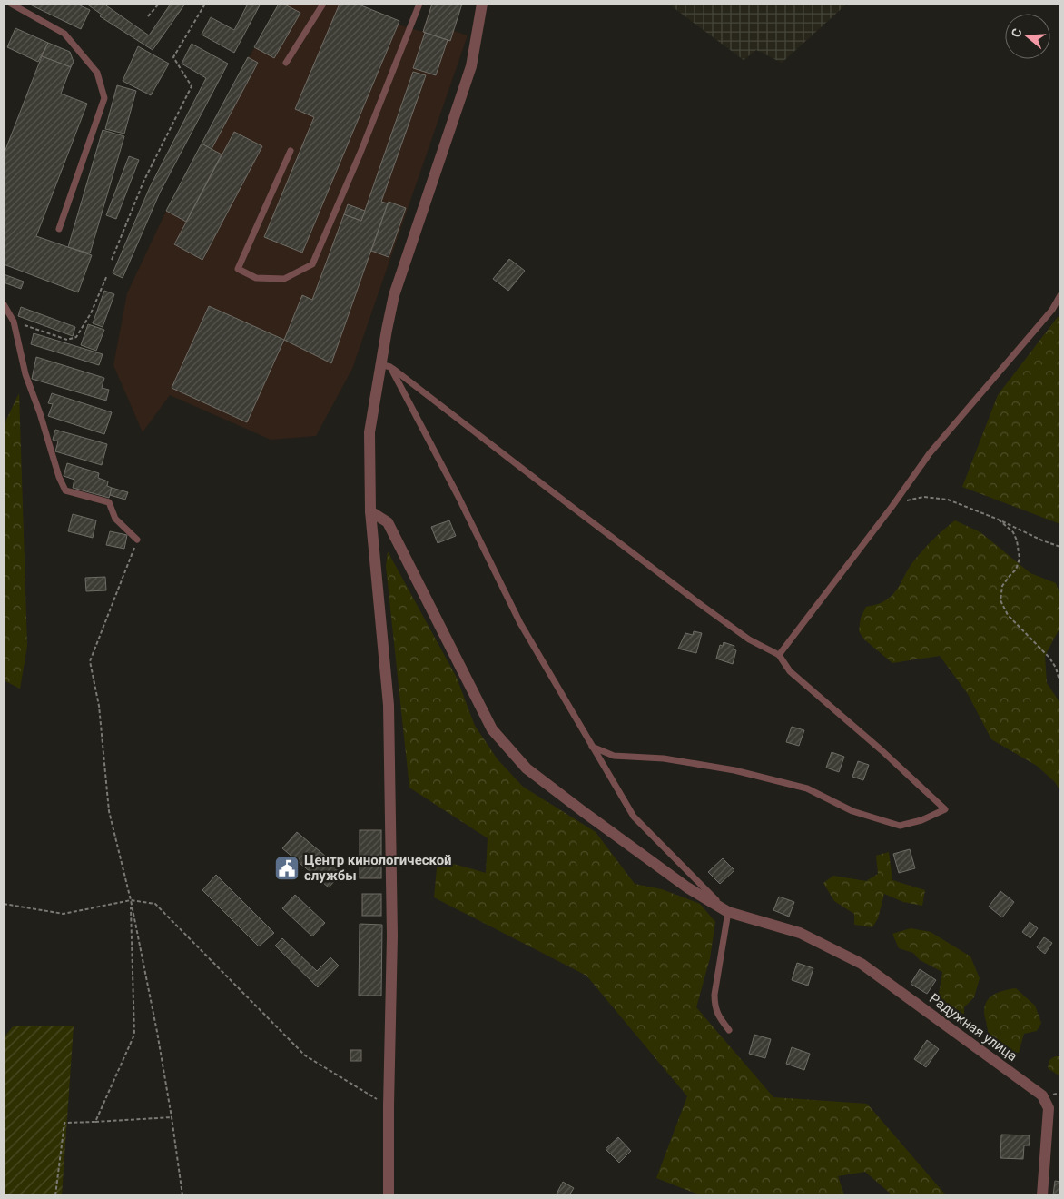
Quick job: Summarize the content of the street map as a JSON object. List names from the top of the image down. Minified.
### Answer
{"streets":{"street":["Радужная улица"]},"places":{"public building":["Центр кинологической службы"]},"north":"left"}
